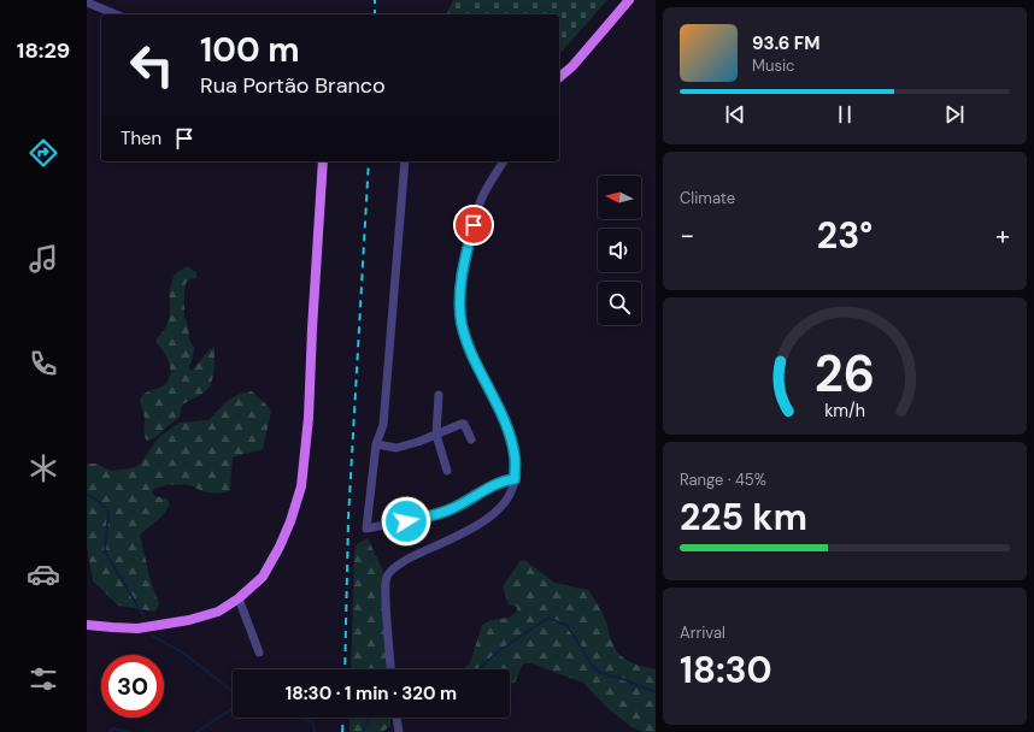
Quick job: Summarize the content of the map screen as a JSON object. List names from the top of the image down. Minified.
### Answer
{"north":"left","page":{"tabs":"18:29","turn":["100 m","Rua Portão Branco"],"song":["93.6 FM","Music"],"then":"Then","tile":["Climate",["Range · 45%","225 km"],["Arrival","18:30"]],"heat":["−","23°","+"],"limit":"30","trip":"18:30 · 1 min · 320 m","gauge":["26","km/h"]}}
